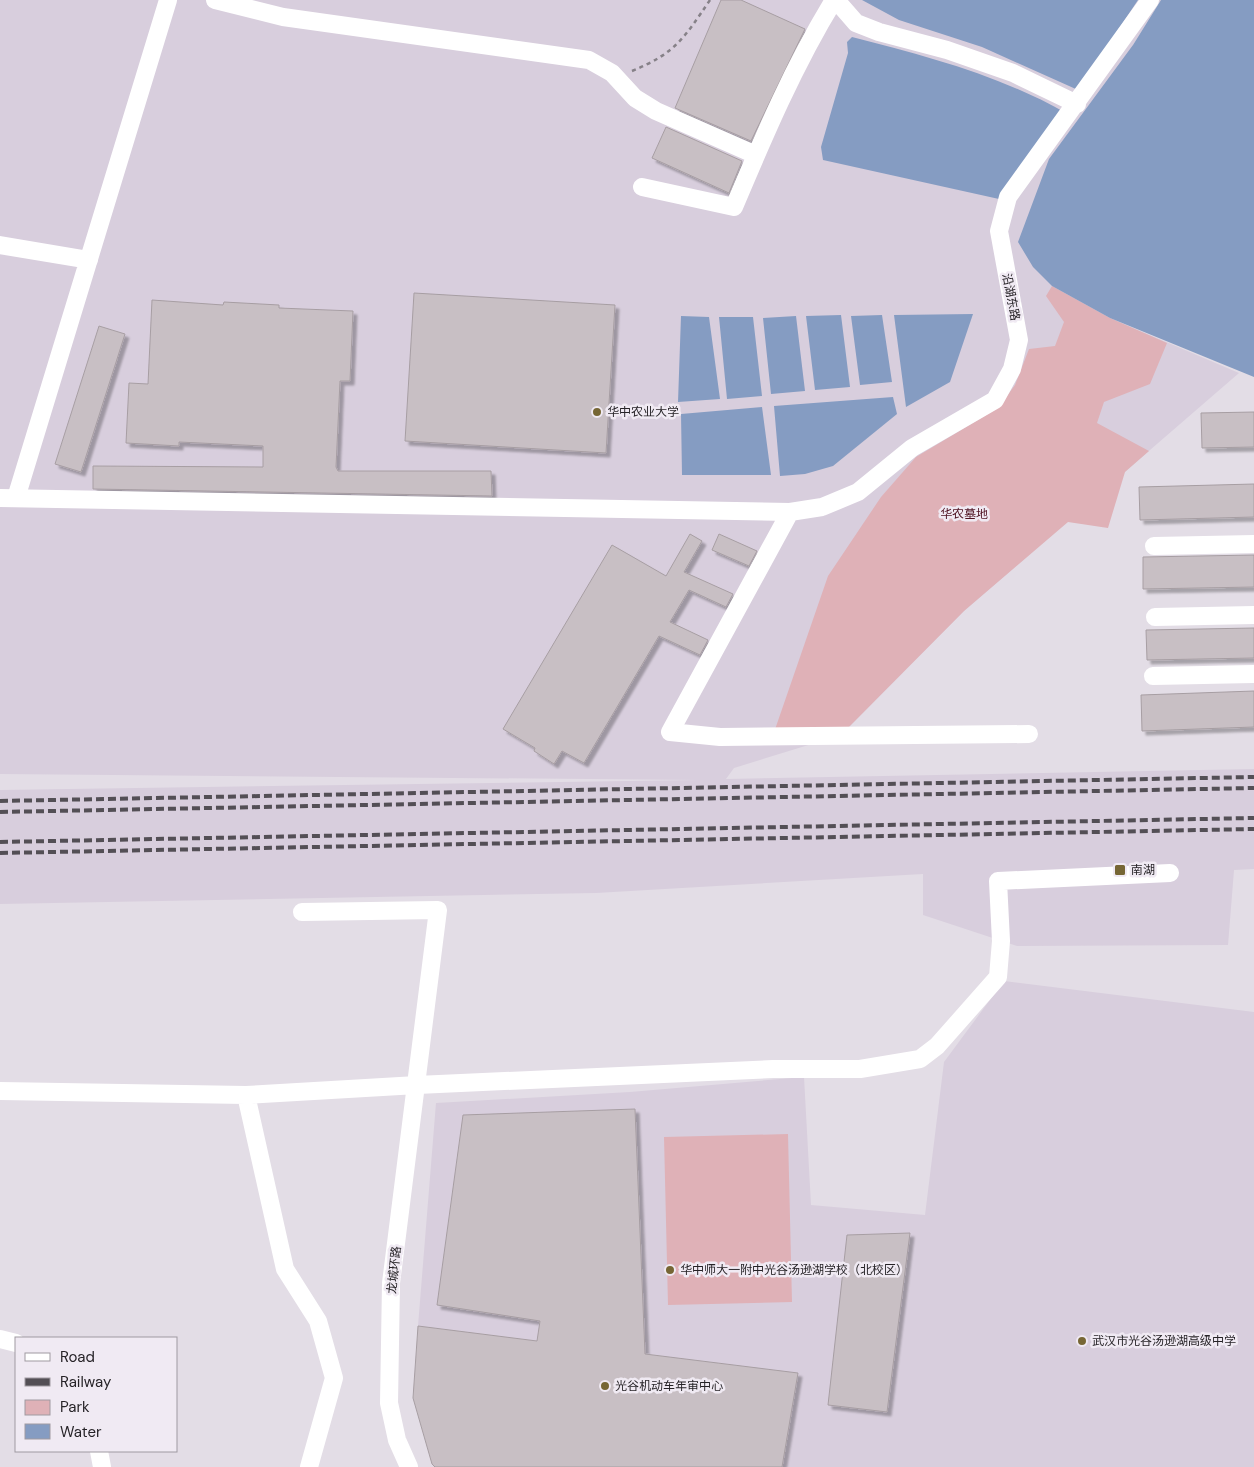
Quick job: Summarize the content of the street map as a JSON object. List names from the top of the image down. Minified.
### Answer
{"streets":{"street":["沿湖东路","龙城环路"]},"parks":["华农墓地"],"places":{"other":["华中农业大学","华中师大一附中光谷汤逊湖学校（北校区）","武汉市光谷汤逊湖高级中学","光谷机动车年审中心"],"transit":["南湖"]},"legend":["Road","Railway","Park","Water"]}
